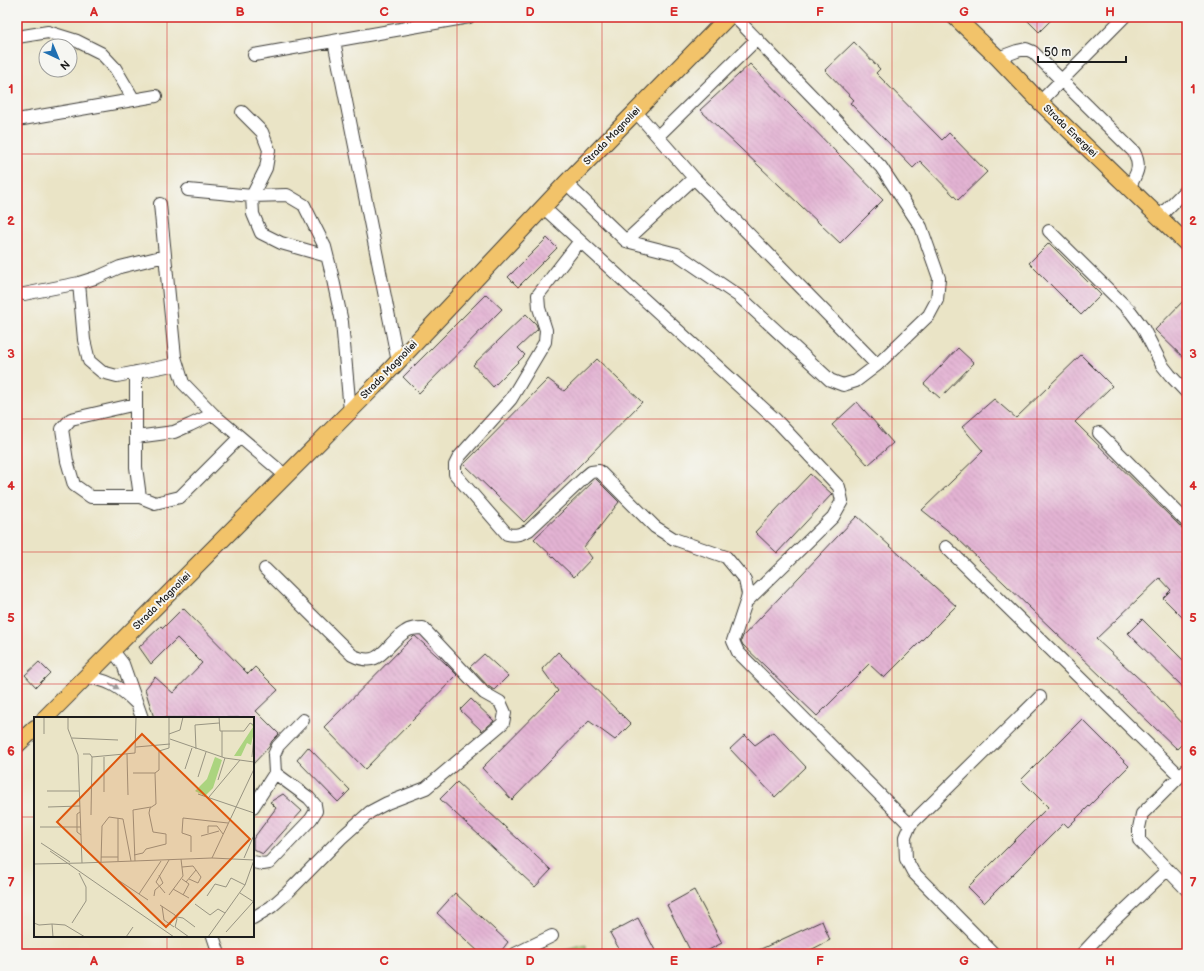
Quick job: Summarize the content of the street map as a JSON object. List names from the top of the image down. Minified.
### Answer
{"streets":{"main road":["Strada Energiei","Strada Magnoliei"]},"scale_bar":"50 m","north":"bottom right","grid":{"columns":["A","B","C","D","E","F","G","H"],"rows":["1","2","3","4","5","6","7"]}}
